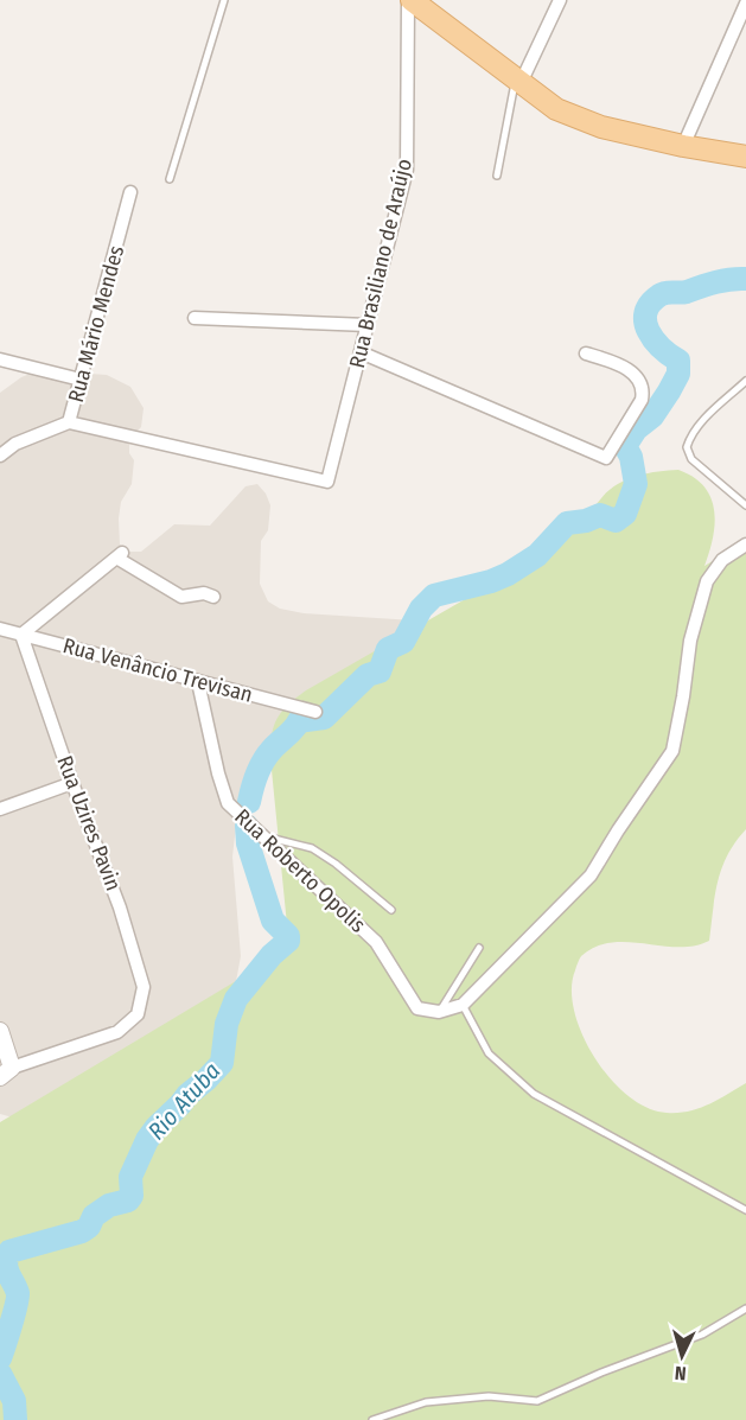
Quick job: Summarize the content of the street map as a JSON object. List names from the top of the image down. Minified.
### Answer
{"streets":{"street":["Rua Brasiliano de Araújo","Rua Mário Mendes","Rua Venâncio Trevisan","Rua Uzires Pavin","Rua Roberto Opolis"]},"crossings":[["Rua Brasiliano de Araújo","Rua Mário Mendes"],["Rua Venâncio Trevisan","Rua Uzires Pavin"],["Rua Venâncio Trevisan","Rua Roberto Opolis"]],"water":["Rio Atuba"],"north":"bottom"}
